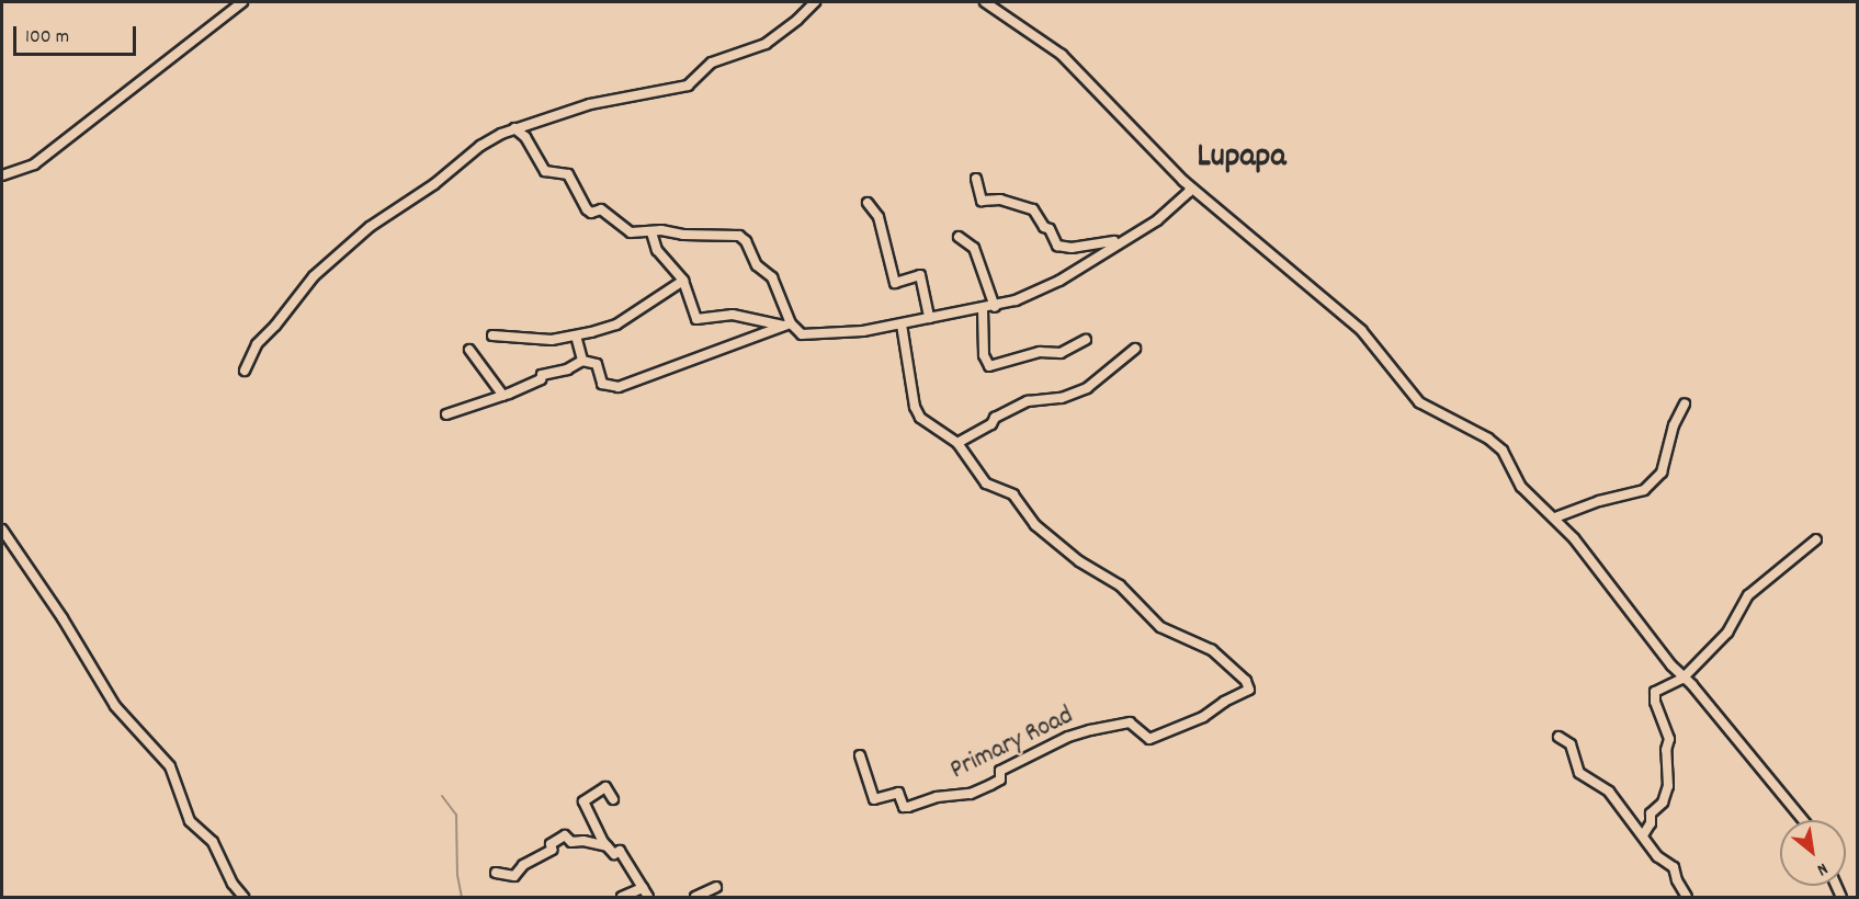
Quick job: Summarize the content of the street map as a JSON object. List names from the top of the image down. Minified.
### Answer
{"streets":{"street":["Primary Road"]},"districts":["Lupapa"],"scale_bar":"100 m","north":"bottom right"}
